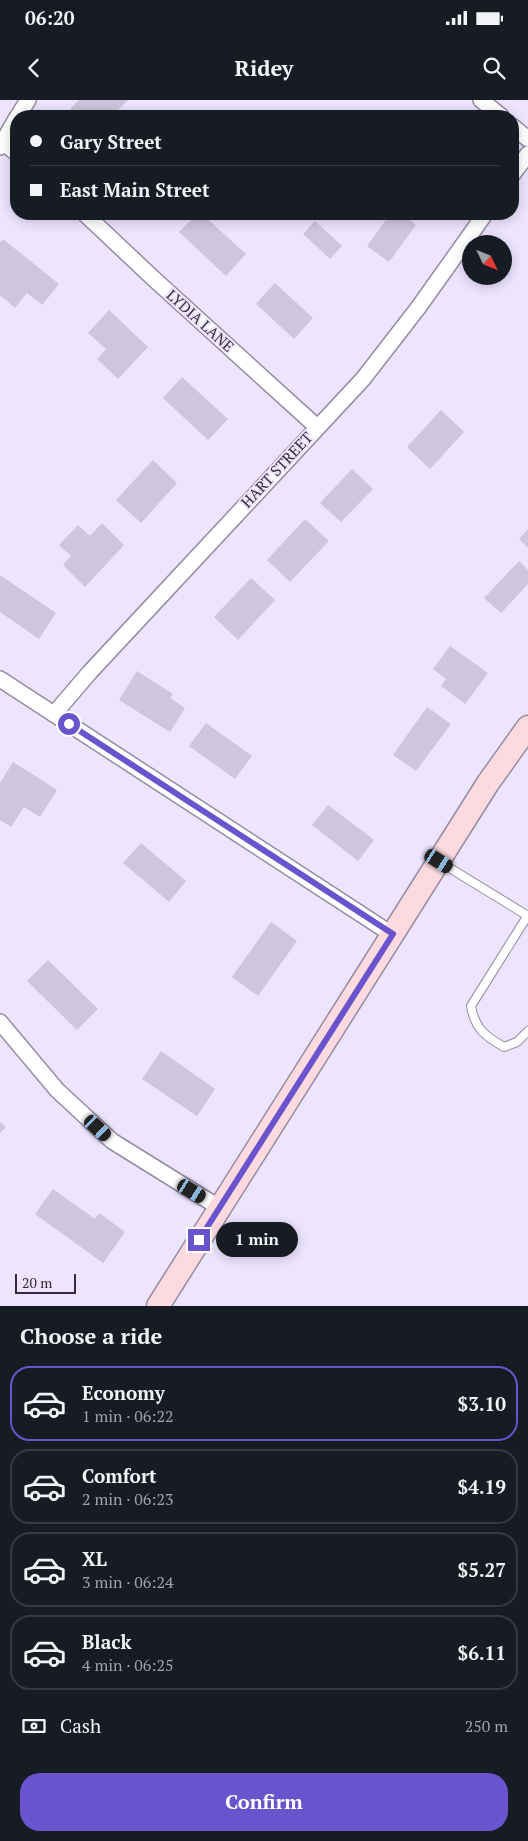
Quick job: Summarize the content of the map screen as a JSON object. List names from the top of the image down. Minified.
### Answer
{"streets":{"street":["LYDIA LANE","HART STREET"]},"crossings":[["LYDIA LANE","HART STREET"]],"scale_bar":"20 m","north":"bottom right","page":{"status":"06:20","header":"Ridey","banner":["Gary Street","East Main Street"],"bubble":"1 min","scale":"20 m","heading":"Choose a ride","list":[{"name":"Economy","note":"1 min · 06:22","value":"$3.10"},{"name":"Comfort","note":"2 min · 06:23","value":"$4.19"},{"name":"XL","note":"3 min · 06:24","value":"$5.27"},{"name":"Black","note":"4 min · 06:25","value":"$6.11"}],"pay":["Cash","250 m"],"buttons":"Confirm"}}
